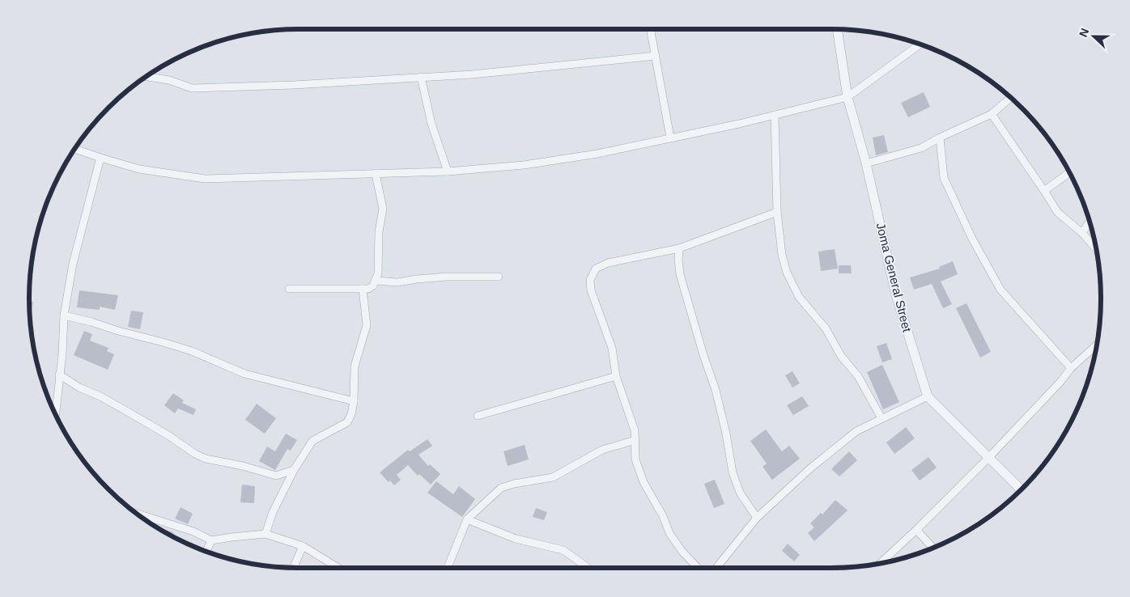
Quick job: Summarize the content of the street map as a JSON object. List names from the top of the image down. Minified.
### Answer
{"streets":{"street":["Joma General Street"]},"north":"left"}
